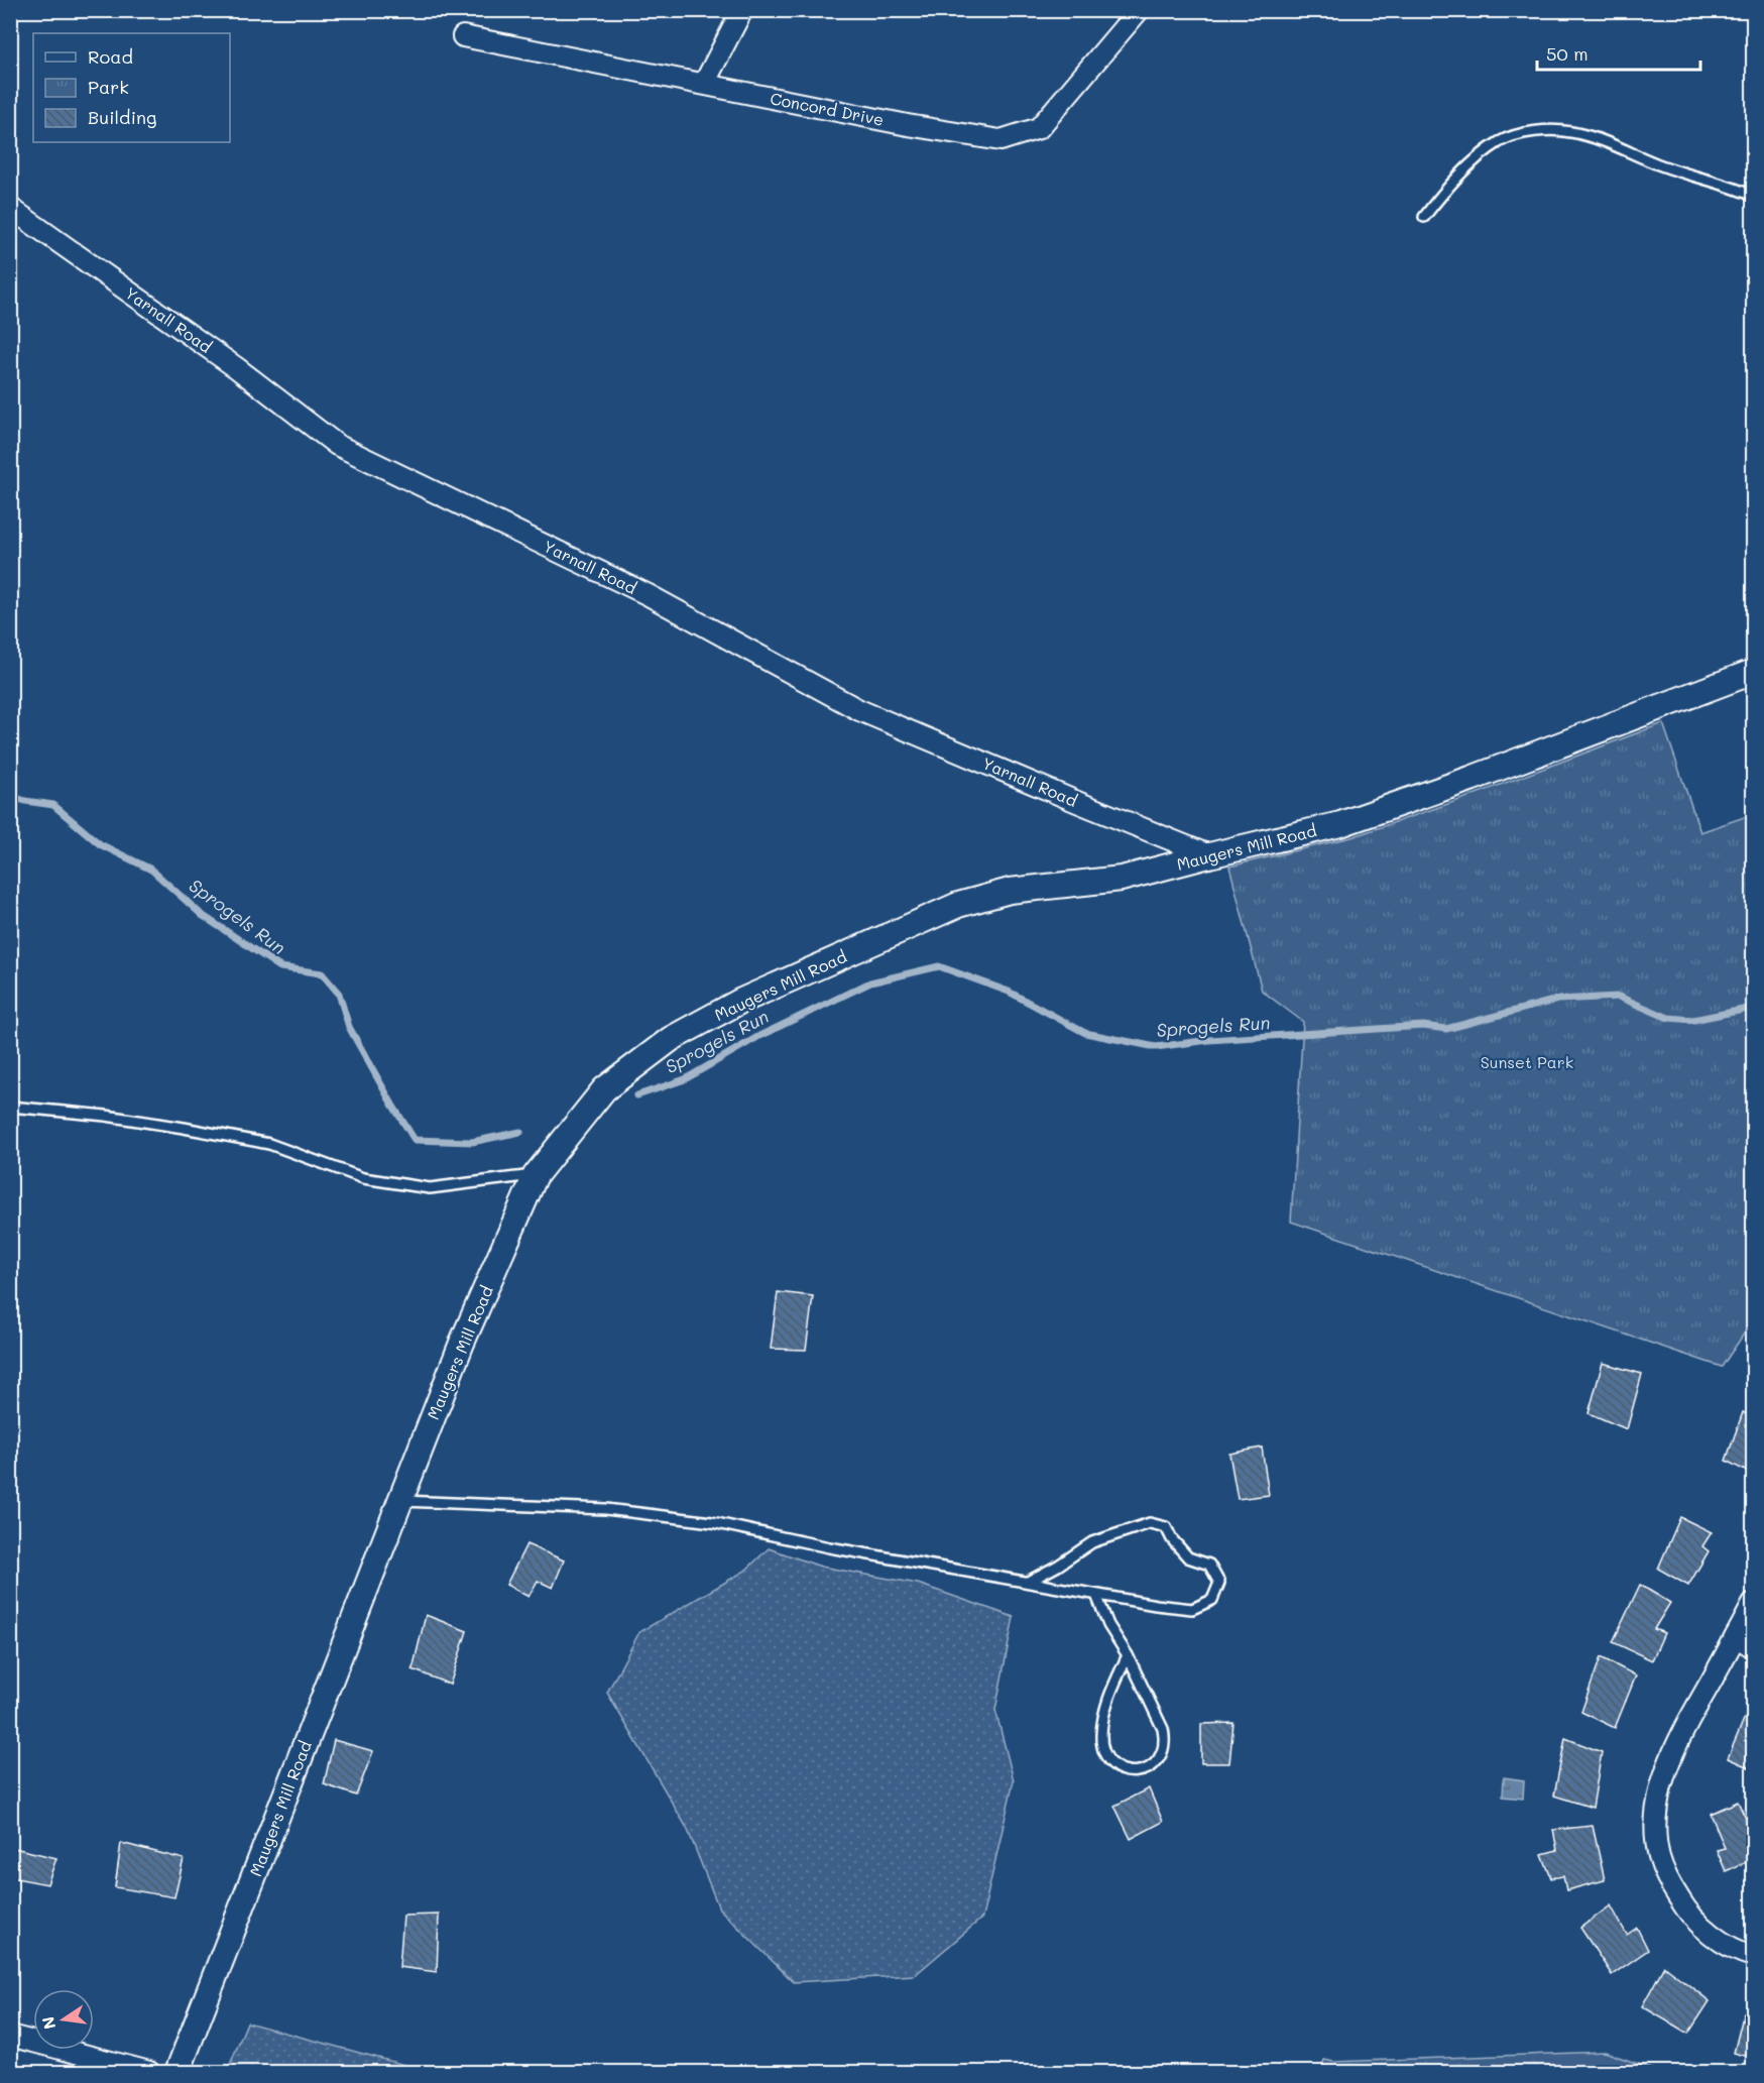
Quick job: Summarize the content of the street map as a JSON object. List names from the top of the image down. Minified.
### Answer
{"streets":{"street":["Concord Drive","Yarnall Road","Maugers Mill Road"]},"crossings":[["Yarnall Road","Maugers Mill Road"]],"water":["Sprogels Run"],"parks":["Sunset Park"],"legend":["Road","Park","Building"],"scale_bar":"50 m","north":"left"}
